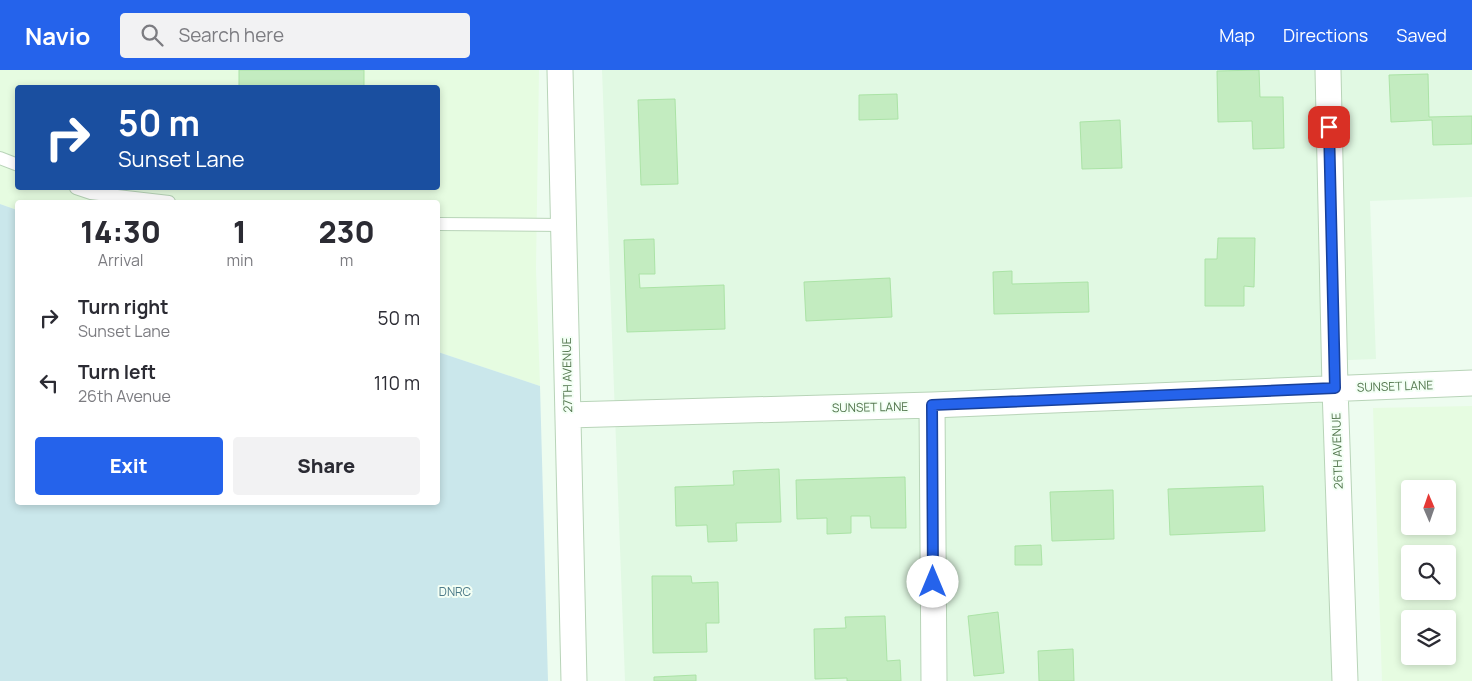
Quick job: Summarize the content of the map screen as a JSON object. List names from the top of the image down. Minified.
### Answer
{"streets":{"street":["27TH AVENUE","SUNSET LANE","26TH AVENUE"]},"crossings":[["27TH AVENUE","SUNSET LANE"],["SUNSET LANE","26TH AVENUE"]],"parks":["DNRC"],"north":"top","page":{"header":"Navio","search":"Search here","nav":["Map","Directions","Saved"],"turn":["50 m","Sunset Lane"],"eta":["14:30","Arrival","1","min","230","m"],"list":[{"name":"Turn right","note":"Sunset Lane","value":"50 m"},{"name":"Turn left","note":"26th Avenue","value":"110 m"}],"buttons":["Exit","Share"]}}
